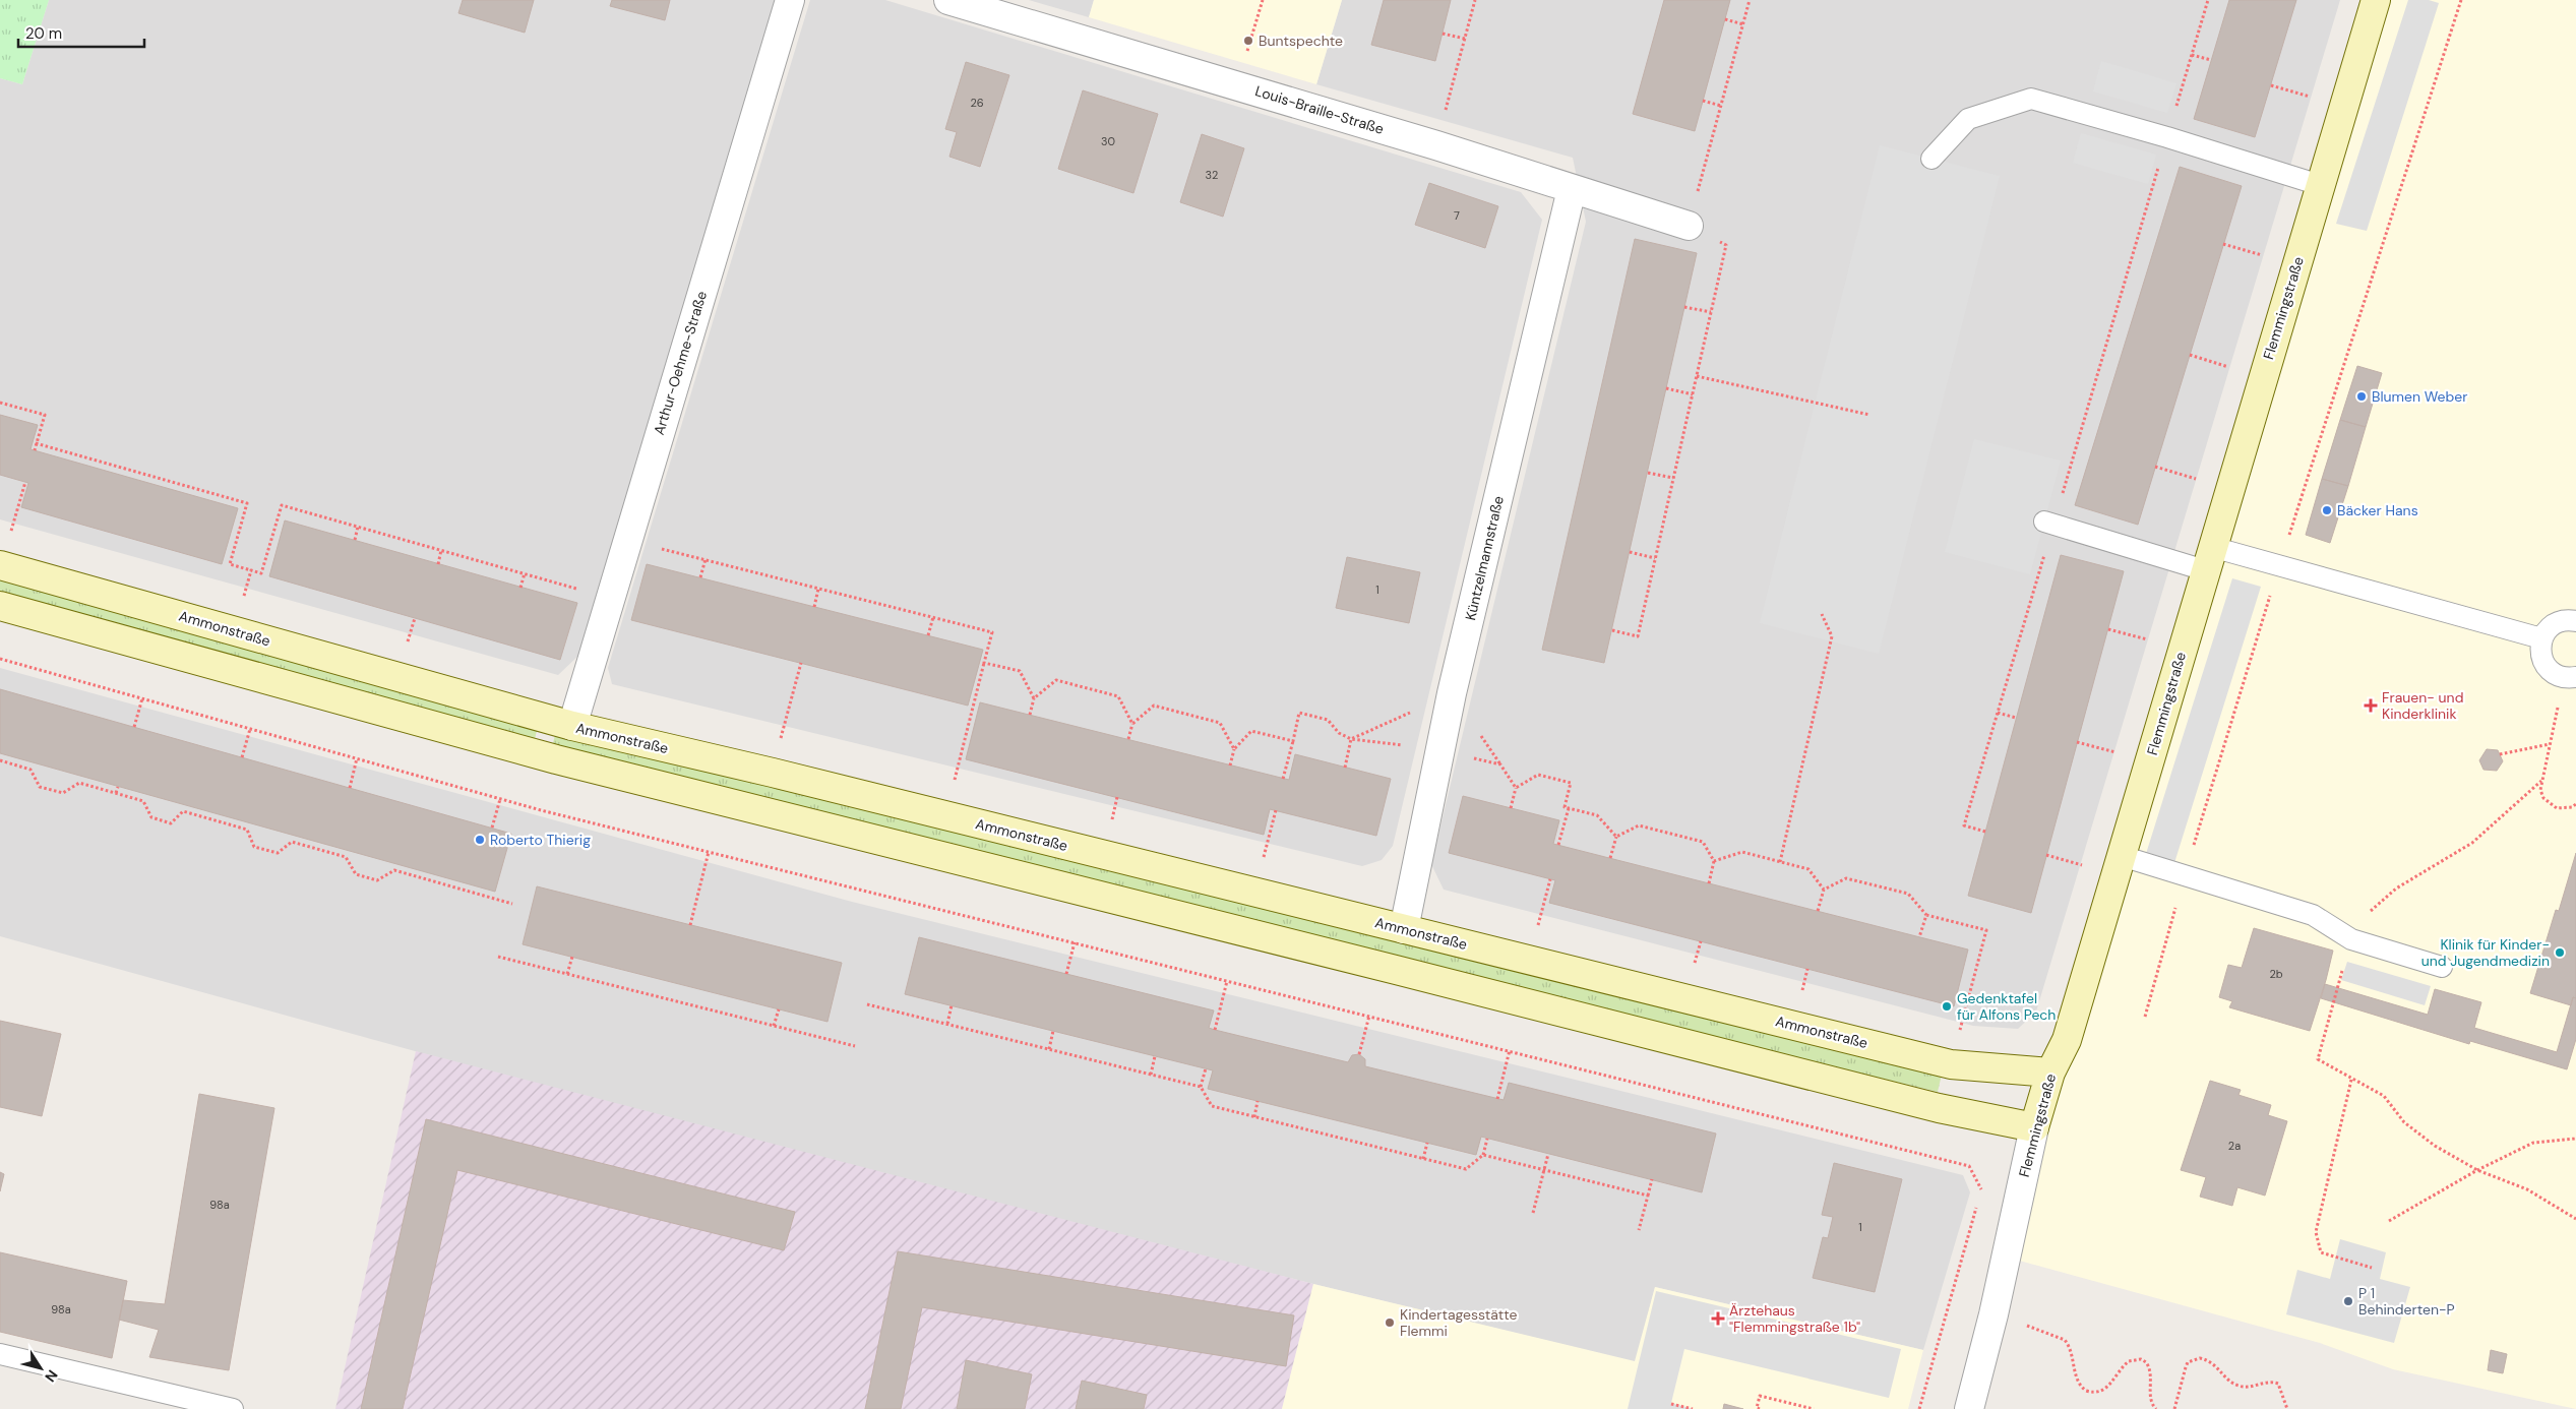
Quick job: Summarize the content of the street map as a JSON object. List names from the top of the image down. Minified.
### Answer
{"streets":{"street":["Louis-Braille-Straße","Flemmingstraße","Arthur-Oehme-Straße","Küntzelmannstraße","Ammonstraße"]},"crossings":[["Louis-Braille-Straße","Küntzelmannstraße"],["Flemmingstraße","Ammonstraße"],["Arthur-Oehme-Straße","Ammonstraße"],["Küntzelmannstraße","Ammonstraße"]],"places":{"other":["Buntspechte","Blumen Weber","Bäcker Hans","Roberto Thierig","Klinik für Kinder- und Jugendmedizin","Gedenktafel für Alfons Pech","P 1 Behinderten-P","Kindertagesstätte Flemmi"],"health":["Frauen- und Kinderklinik","Ärztehaus \"Flemmingstraße 1b\""]},"house_numbers":["26","30","32","7","1","2b","2a","98a","1","98a"],"scale_bar":"20 m","north":"bottom right"}
